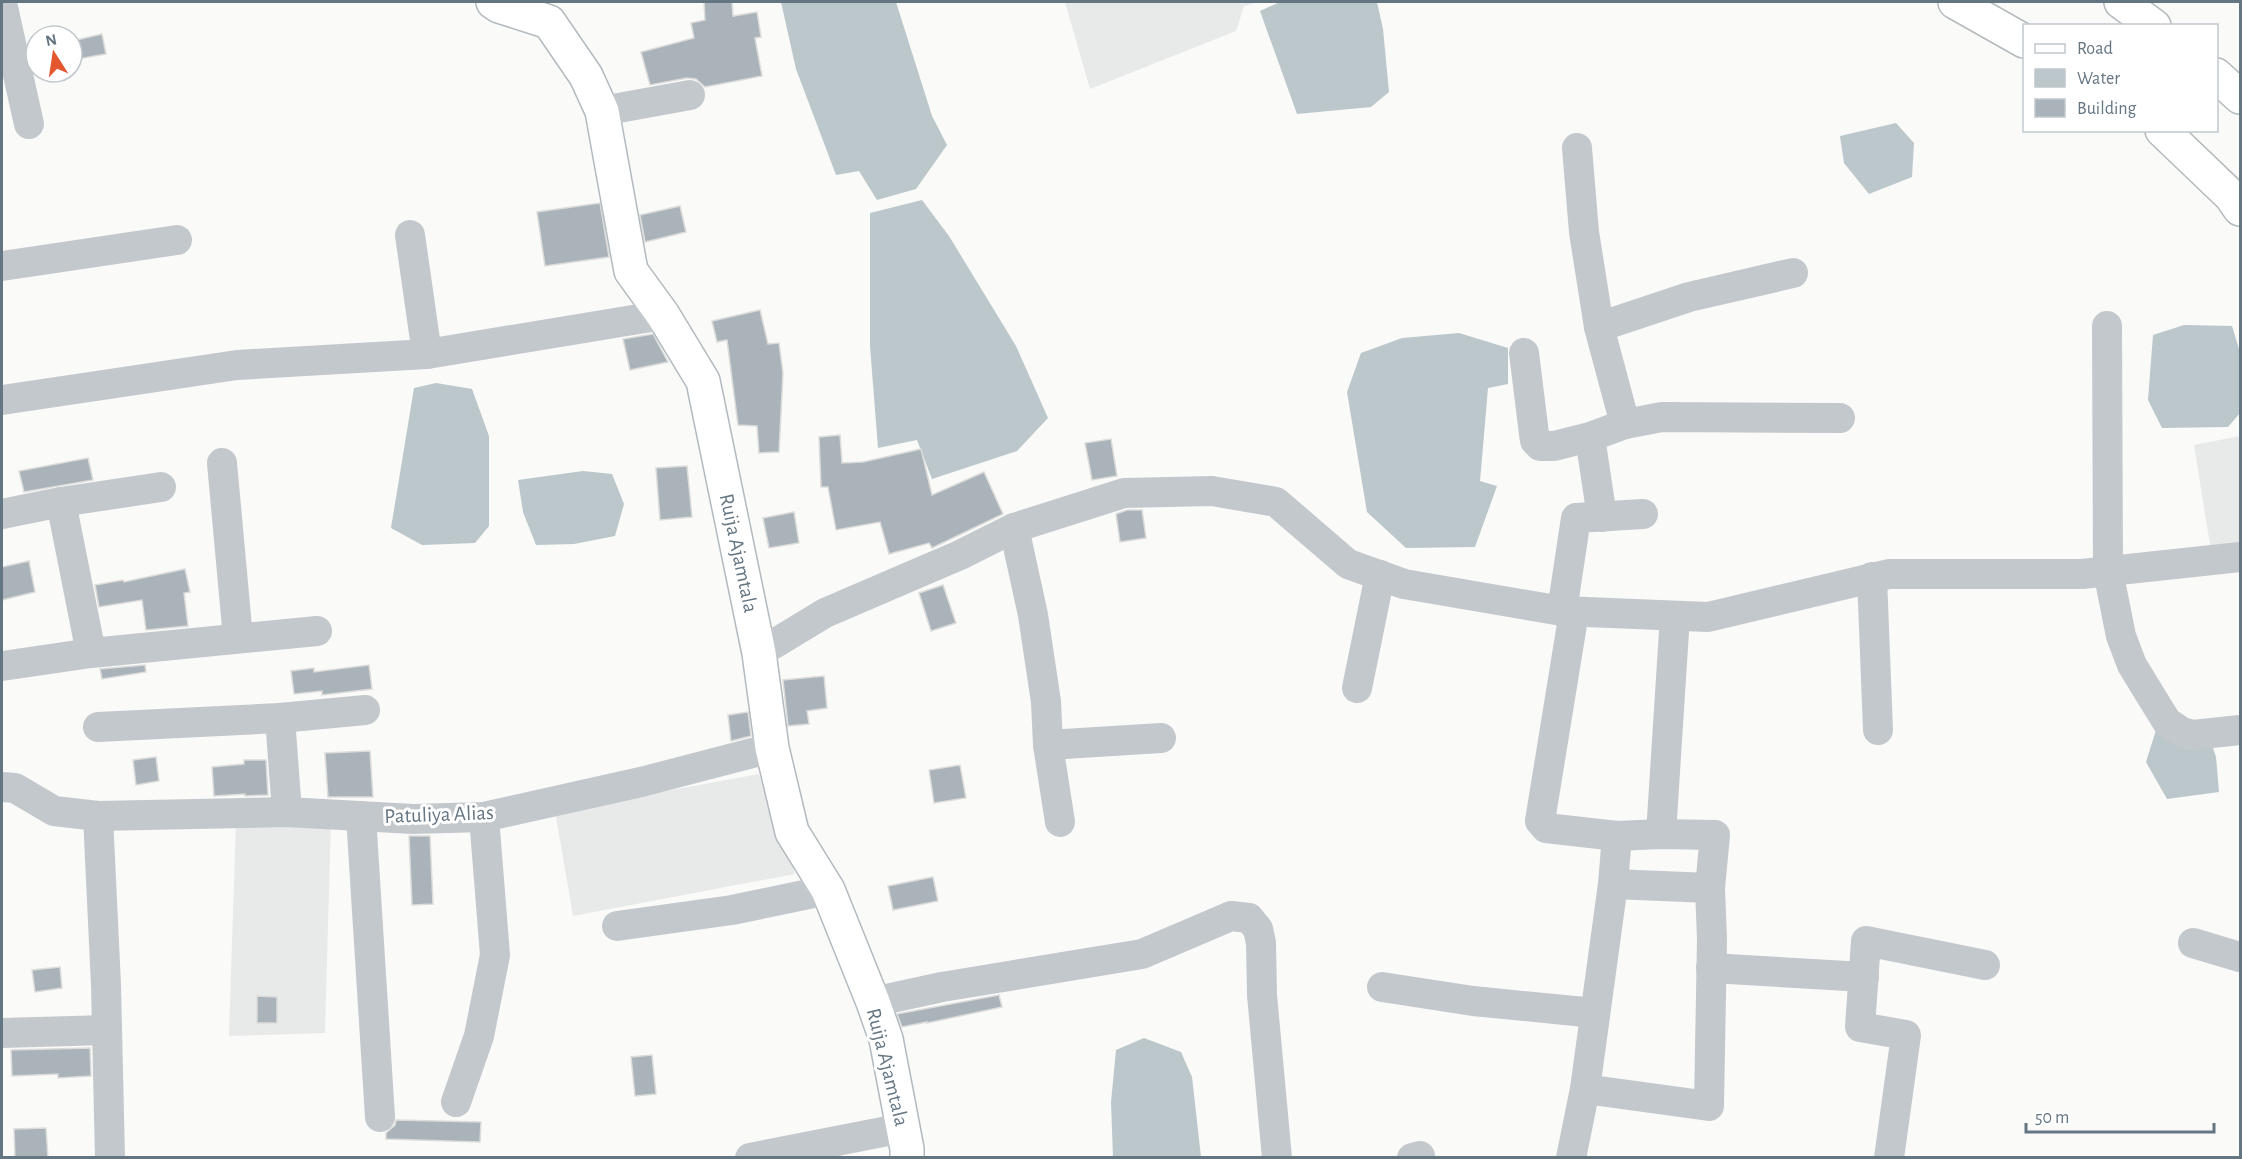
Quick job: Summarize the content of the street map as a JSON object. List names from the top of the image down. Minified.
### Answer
{"streets":{"main road":["Ruija Ajamtala"],"street":["Patuliya Alias"]},"crossings":[["Ruija Ajamtala","Patuliya Alias"]],"legend":["Road","Water","Building"],"scale_bar":"50 m","north":"top"}
